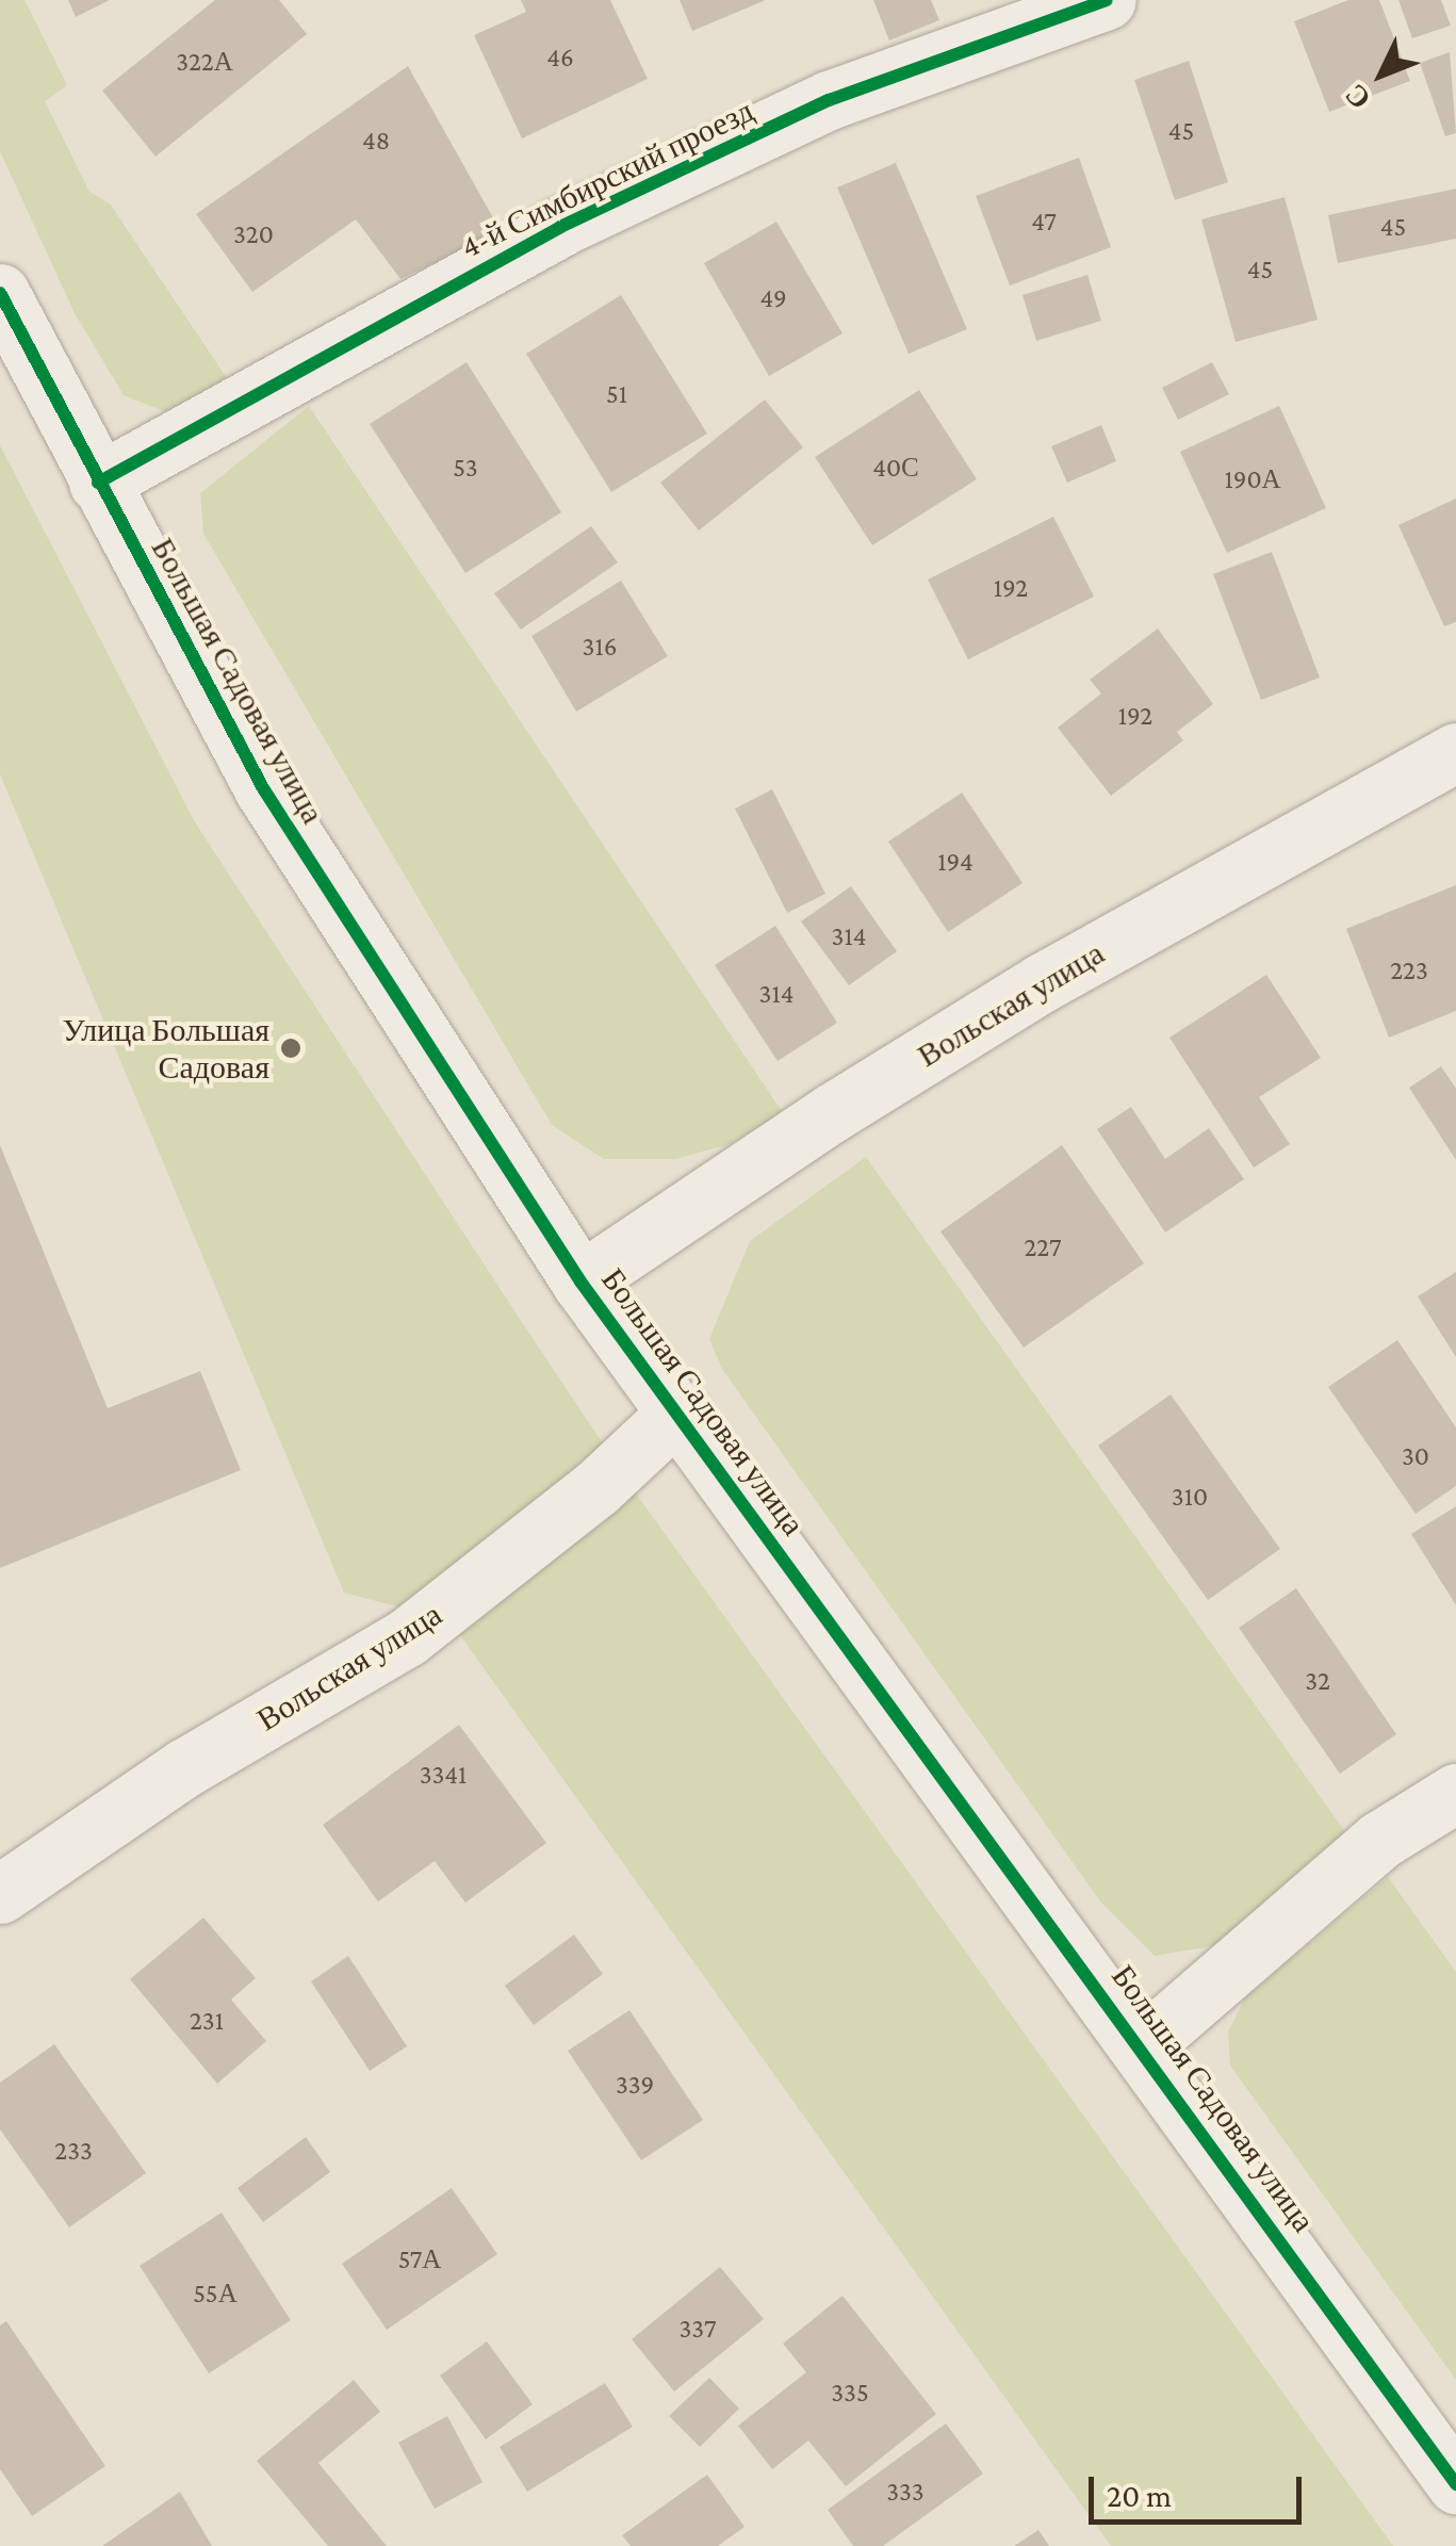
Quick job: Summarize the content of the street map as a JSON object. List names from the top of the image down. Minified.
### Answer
{"streets":{"street":["4-й Симбирский проезд","Большая Садовая улица","Вольская улица"]},"crossings":[["4-й Симбирский проезд","Большая Садовая улица"],["Большая Садовая улица","Вольская улица"]],"places":["Улица Большая Садовая"],"house_numbers":["46","322А","45","48","47","45","320","45","49","51","53","40С","190А","192","316","192","194","314","223","314","227","30","310","32","3341","231","339","233","57А","55А","337","335","333"],"scale_bar":"20 m","north":"bottom left"}
